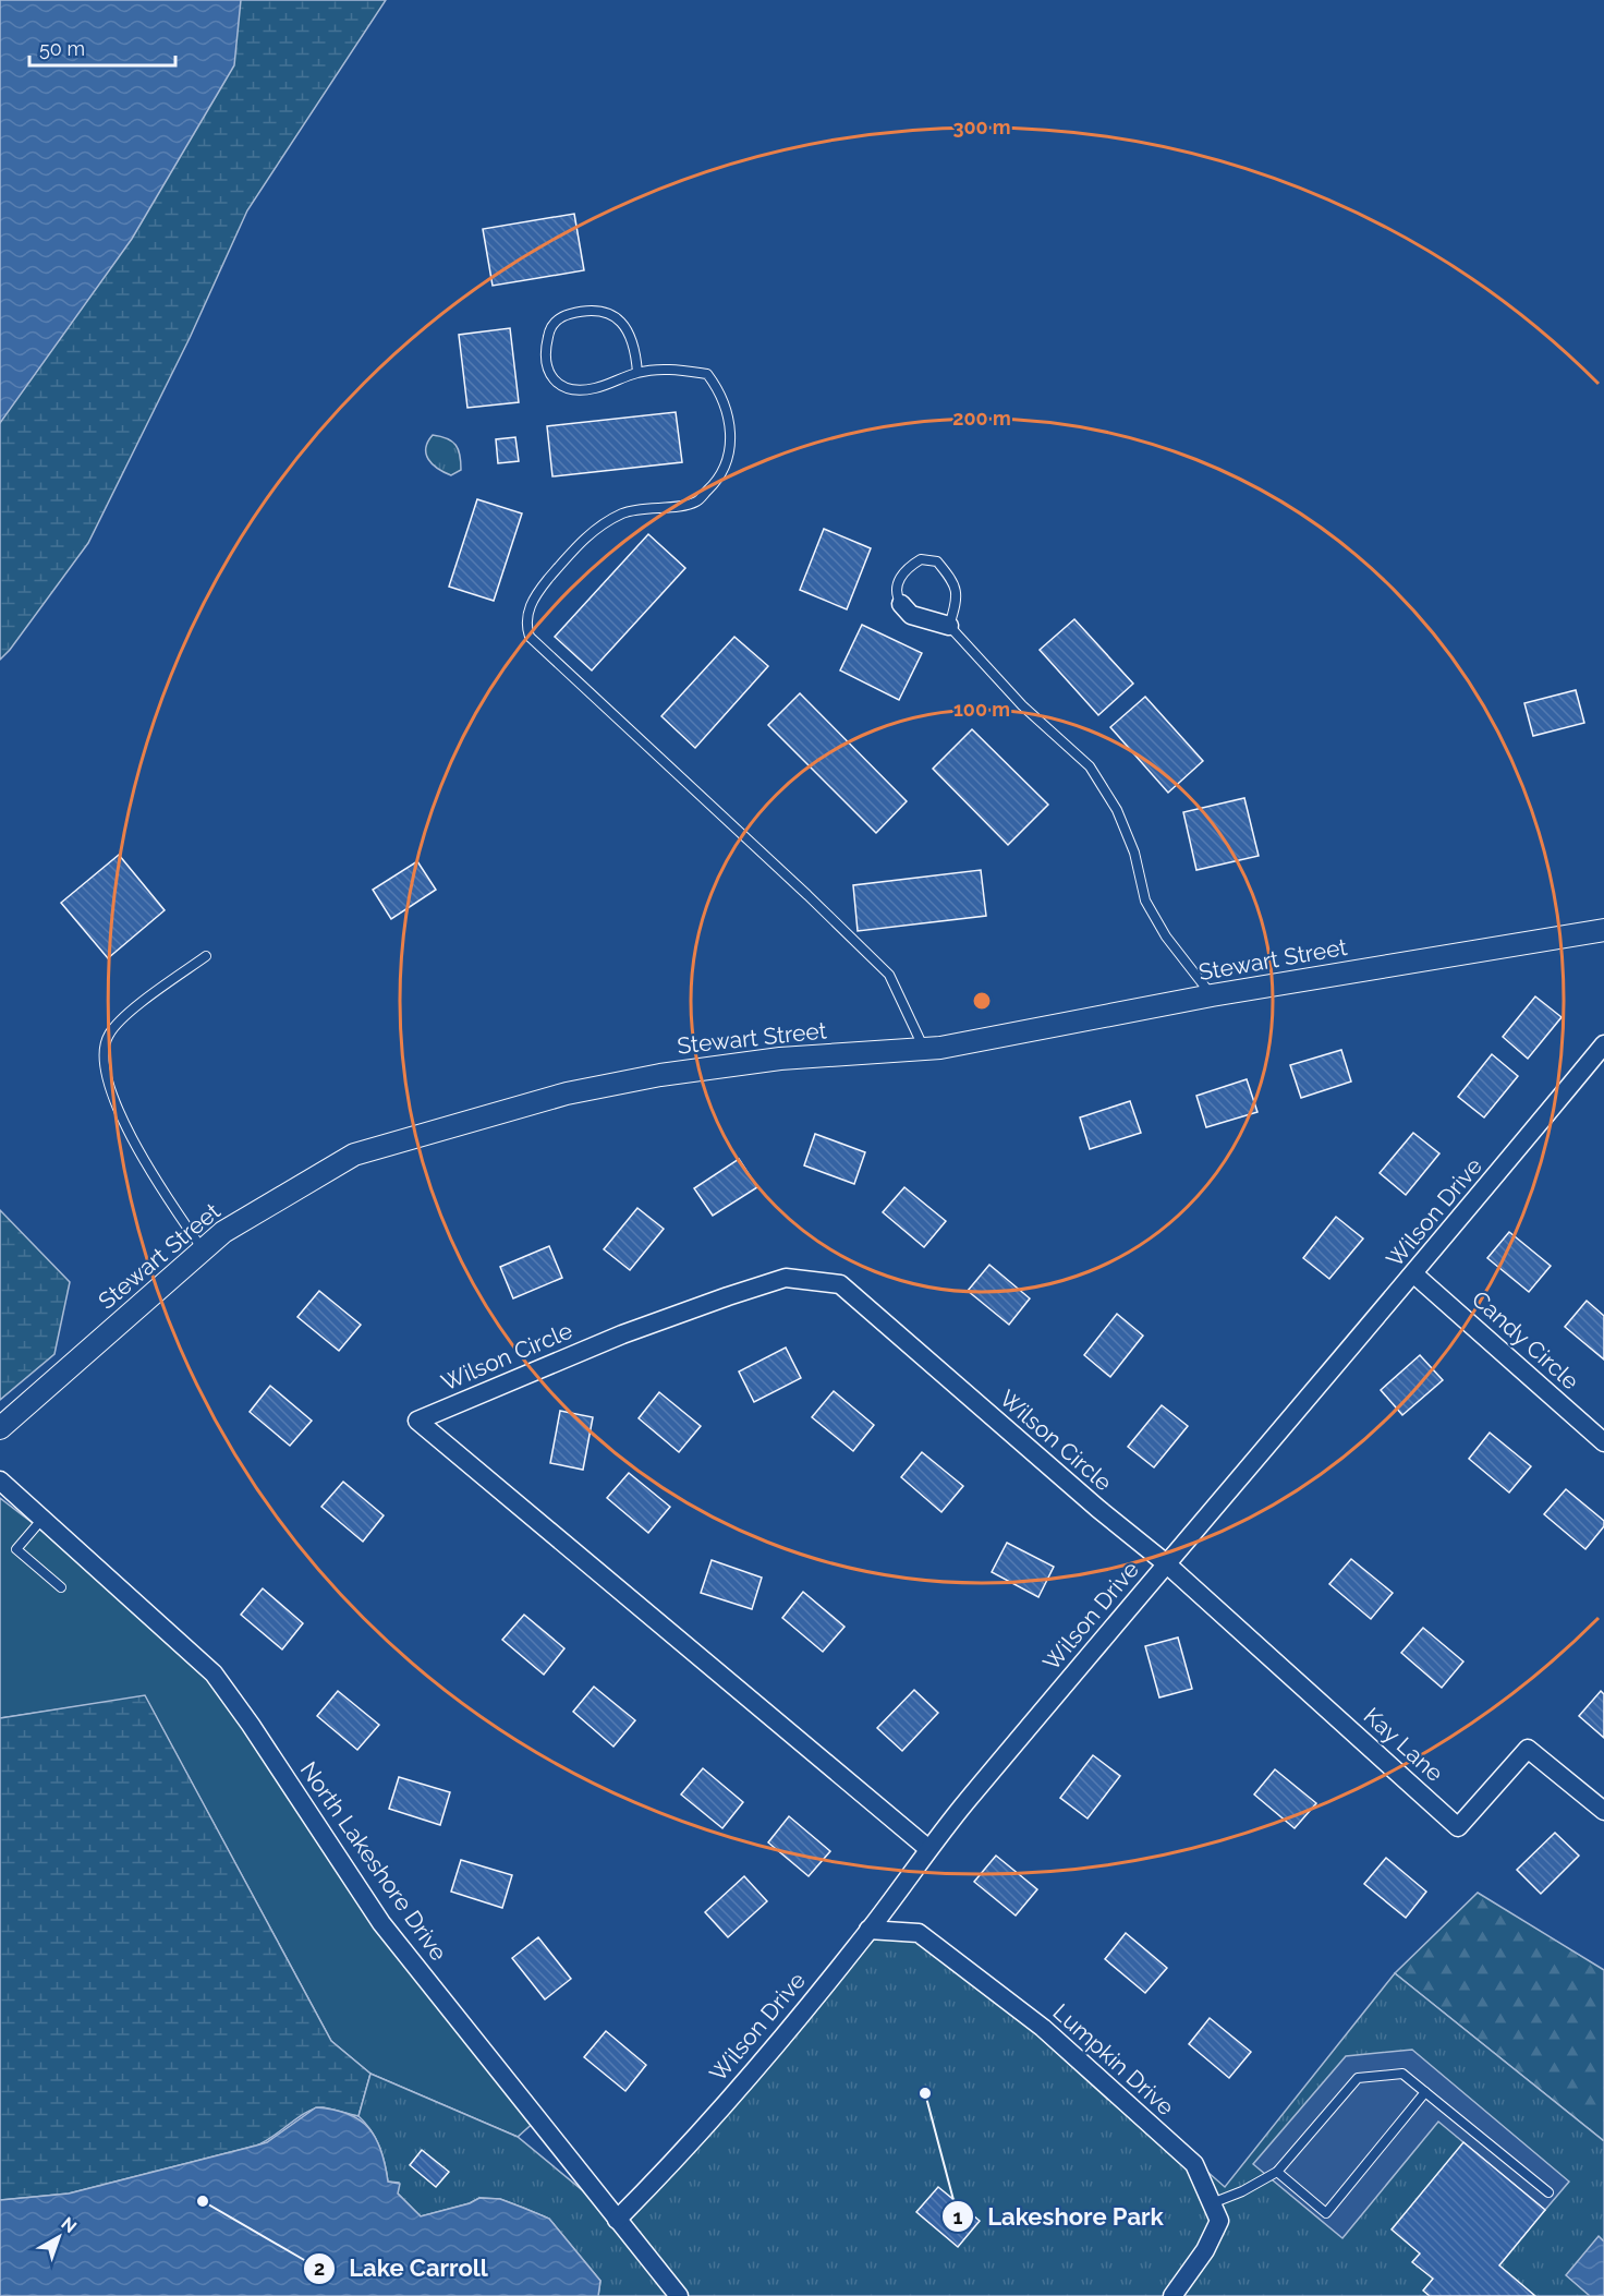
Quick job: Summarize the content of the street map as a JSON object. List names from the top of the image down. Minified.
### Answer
{"streets":{"street":["Stewart Street","Wilson Drive","Candy Circle","Wilson Circle","Kay Lane","North Lakeshore Drive","Lumpkin Drive"]},"crossings":[["Wilson Drive","Candy Circle"],["Wilson Drive","Wilson Circle"],["Wilson Drive","Kay Lane"],["Wilson Drive","North Lakeshore Drive"],["Wilson Drive","Lumpkin Drive"],["Wilson Circle","Kay Lane"]],"places":["Lakeshore Park","Lake Carroll"],"scale_bar":"50 m","north":"top right","rings":["300 m","200 m","100 m"]}
